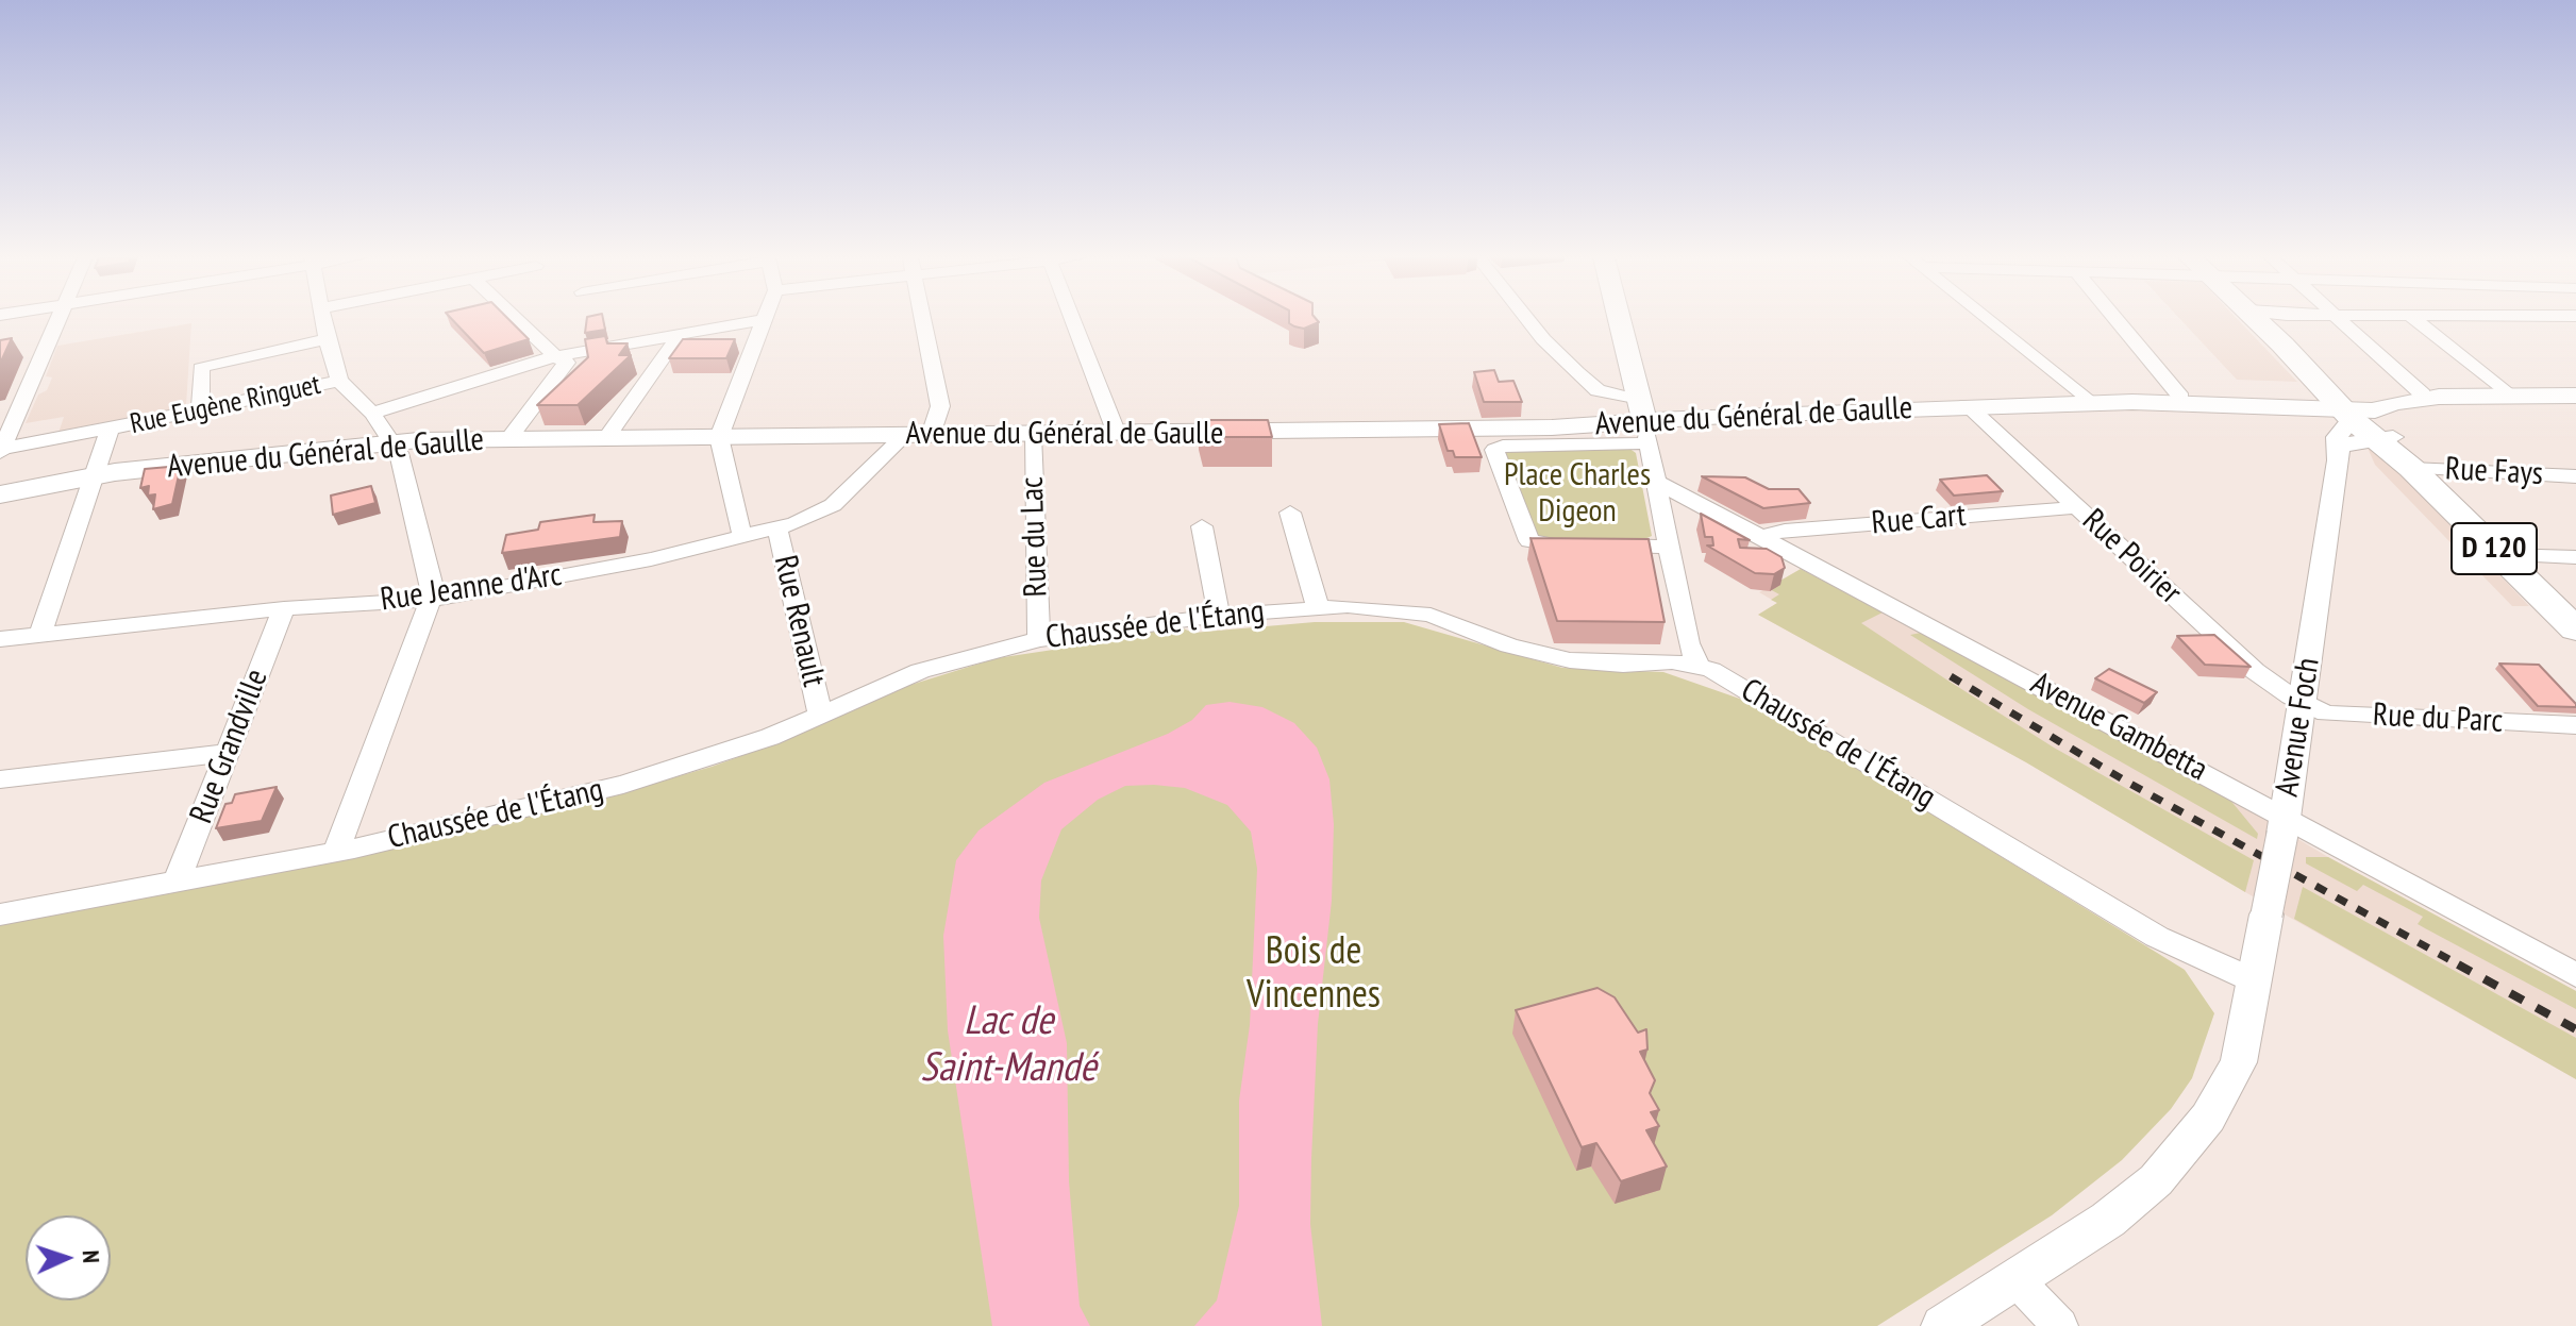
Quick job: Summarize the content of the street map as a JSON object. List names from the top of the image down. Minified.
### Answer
{"streets":{"main road":["Avenue du Général de Gaulle","D 120"],"street":["Rue Eugène Ringuet","Rue Fays","Rue Cart","Rue du Lac","Rue Poirier","Rue Jeanne d'Arc","Rue Renault","Chaussée de l'Étang","Rue du Parc","Avenue Gambetta","Avenue Foch","Rue Grandville"]},"crossings":[["Avenue du Général de Gaulle","Rue du Lac"],["Avenue du Général de Gaulle","D 120"],["Avenue du Général de Gaulle","Rue Poirier"],["Avenue du Général de Gaulle","Rue Jeanne d'Arc"],["Avenue du Général de Gaulle","Avenue Foch"],["Rue Fays","D 120"],["Rue Cart","Rue Poirier"],["Rue Cart","Avenue Gambetta"],["Rue du Lac","Chaussée de l'Étang"],["D 120","Avenue Foch"],["Rue Poirier","Rue du Parc"],["Rue Poirier","Avenue Foch"],["Rue Jeanne d'Arc","Rue Renault"],["Rue Jeanne d'Arc","Rue Grandville"],["Rue Renault","Chaussée de l'Étang"],["Chaussée de l'Étang","Avenue Foch"],["Chaussée de l'Étang","Rue Grandville"],["Rue du Parc","Avenue Foch"],["Avenue Gambetta","Avenue Foch"]],"water":["Lac de Saint-Mandé"],"parks":["Place Charles Digeon","Bois de Vincennes"],"north":"right"}
